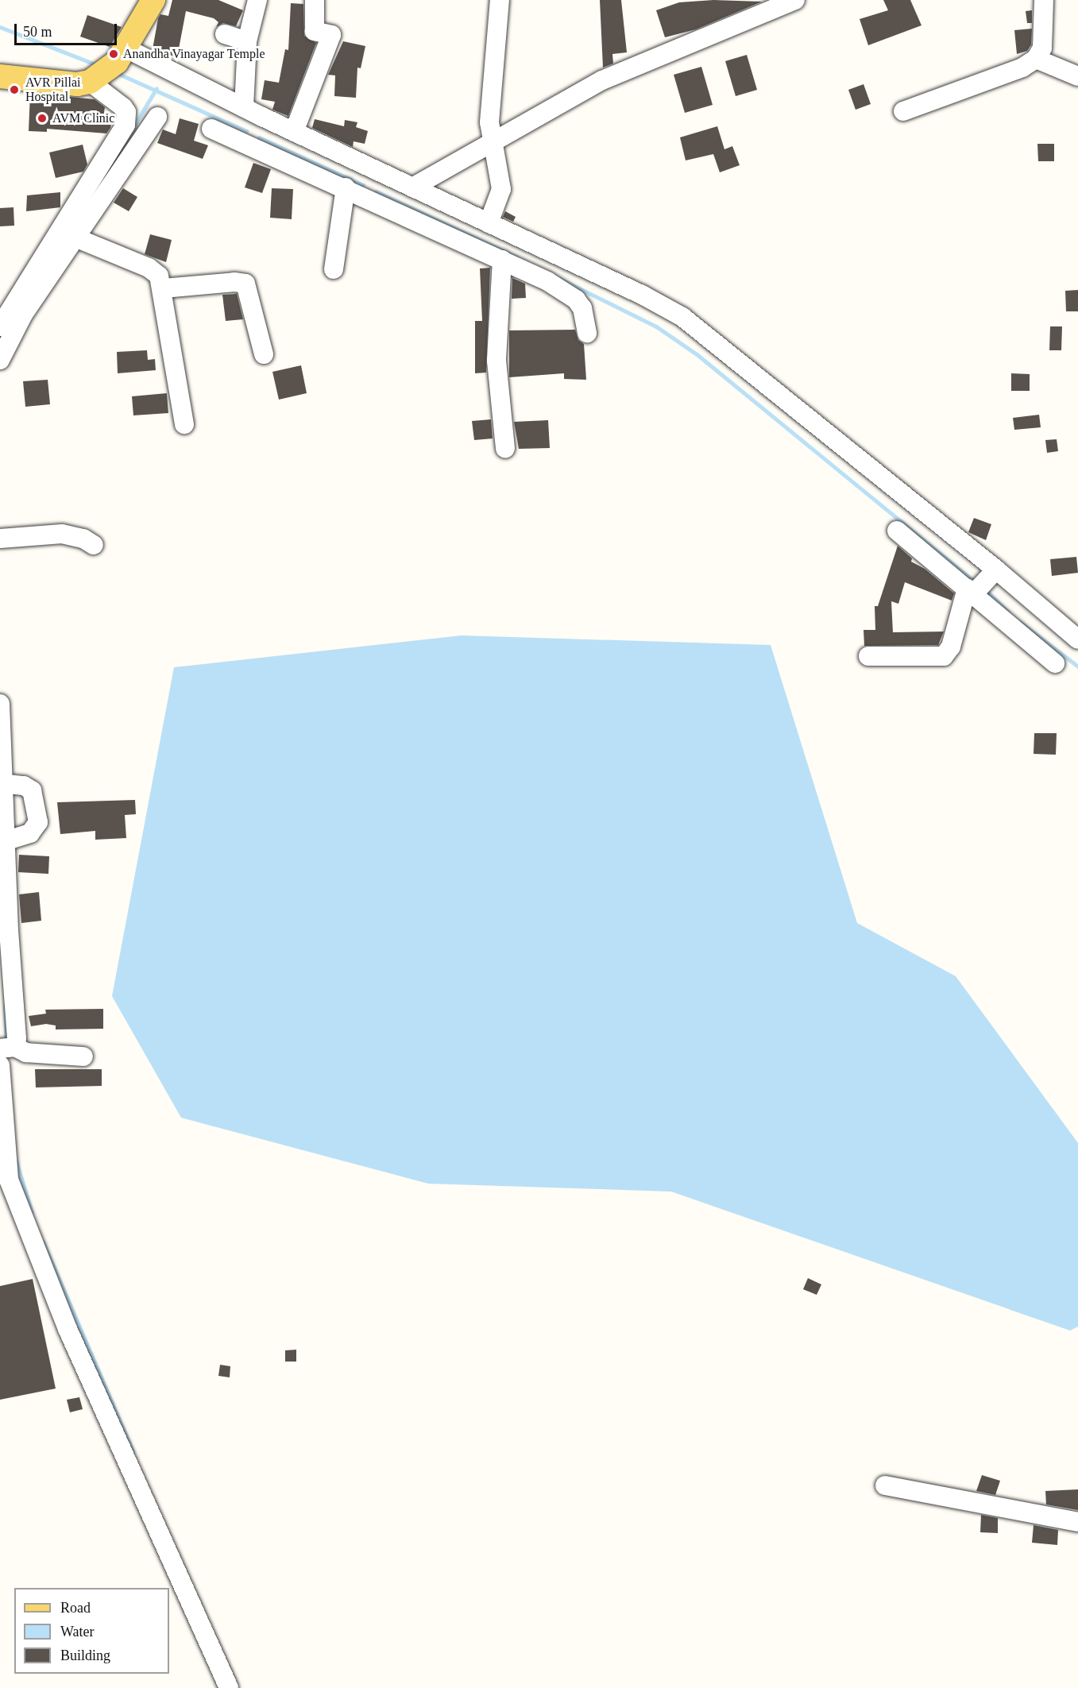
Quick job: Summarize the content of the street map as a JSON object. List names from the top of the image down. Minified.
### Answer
{"places":["Anandha Vinayagar Temple","AVR Pillai Hospital","AVM Clinic"],"legend":["Road","Water","Building"],"scale_bar":"50 m"}
